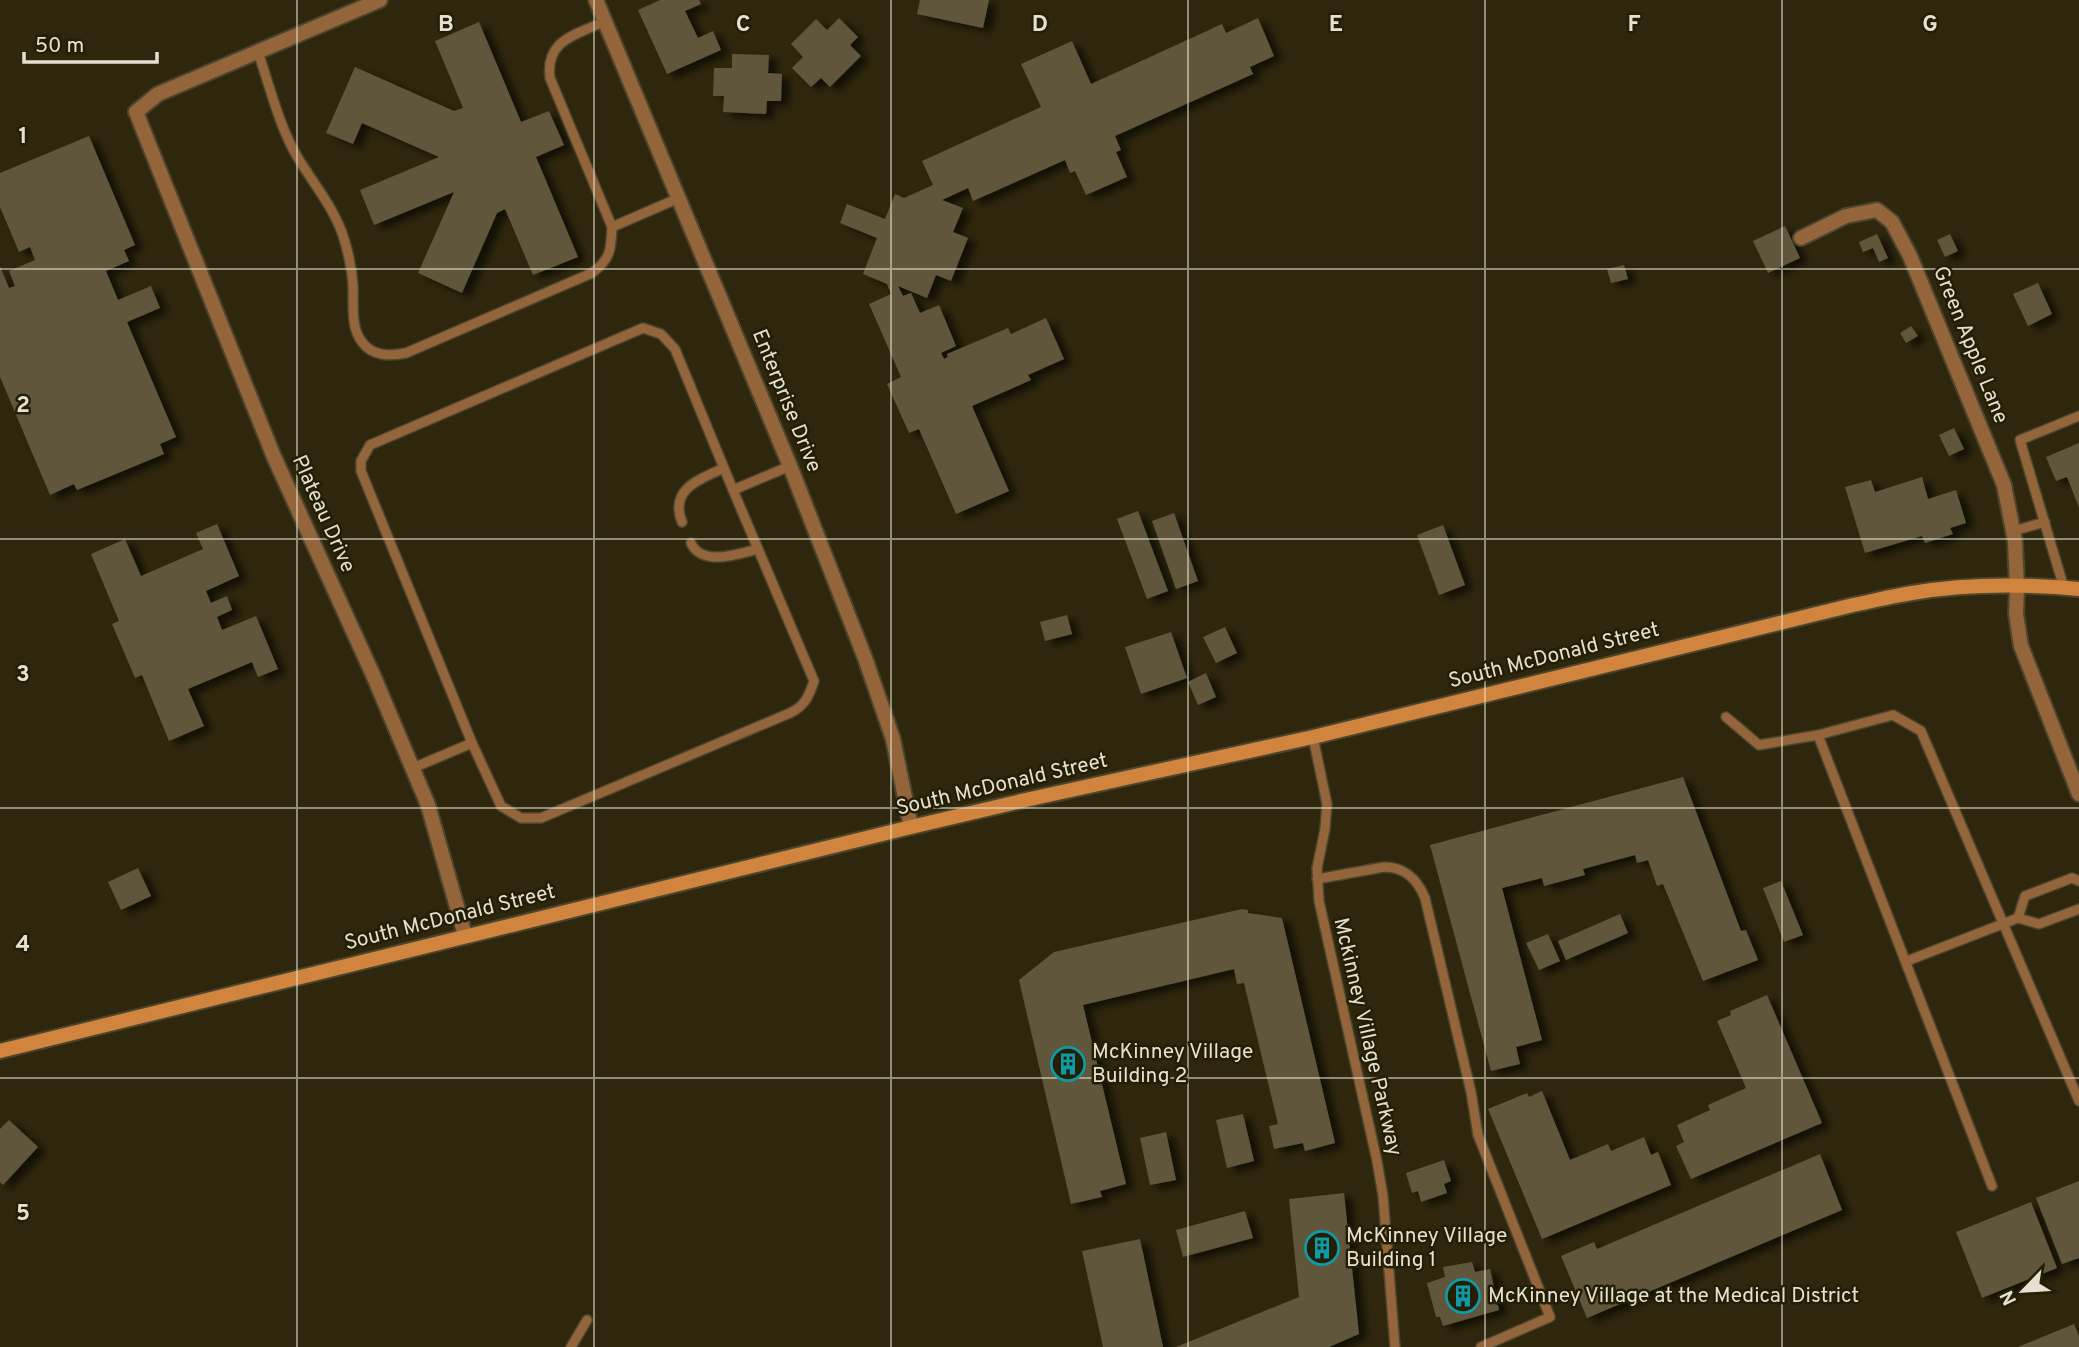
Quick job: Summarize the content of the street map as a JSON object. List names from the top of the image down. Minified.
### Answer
{"streets":{"main road":["South McDonald Street"],"street":["Green Apple Lane","Enterprise Drive","Plateau Drive"],"lane":["Mckinney Village Parkway"]},"crossings":[["Green Apple Lane","South McDonald Street"],["Enterprise Drive","South McDonald Street"],["Plateau Drive","South McDonald Street"],["South McDonald Street","Mckinney Village Parkway"]],"places":{"building":["McKinney Village Building 2","McKinney Village Building 1","McKinney Village at the Medical District"]},"scale_bar":"50 m","north":"bottom left","grid":{"columns":["B","C","D","E","F","G"],"rows":["1","2","3","4","5"]}}
